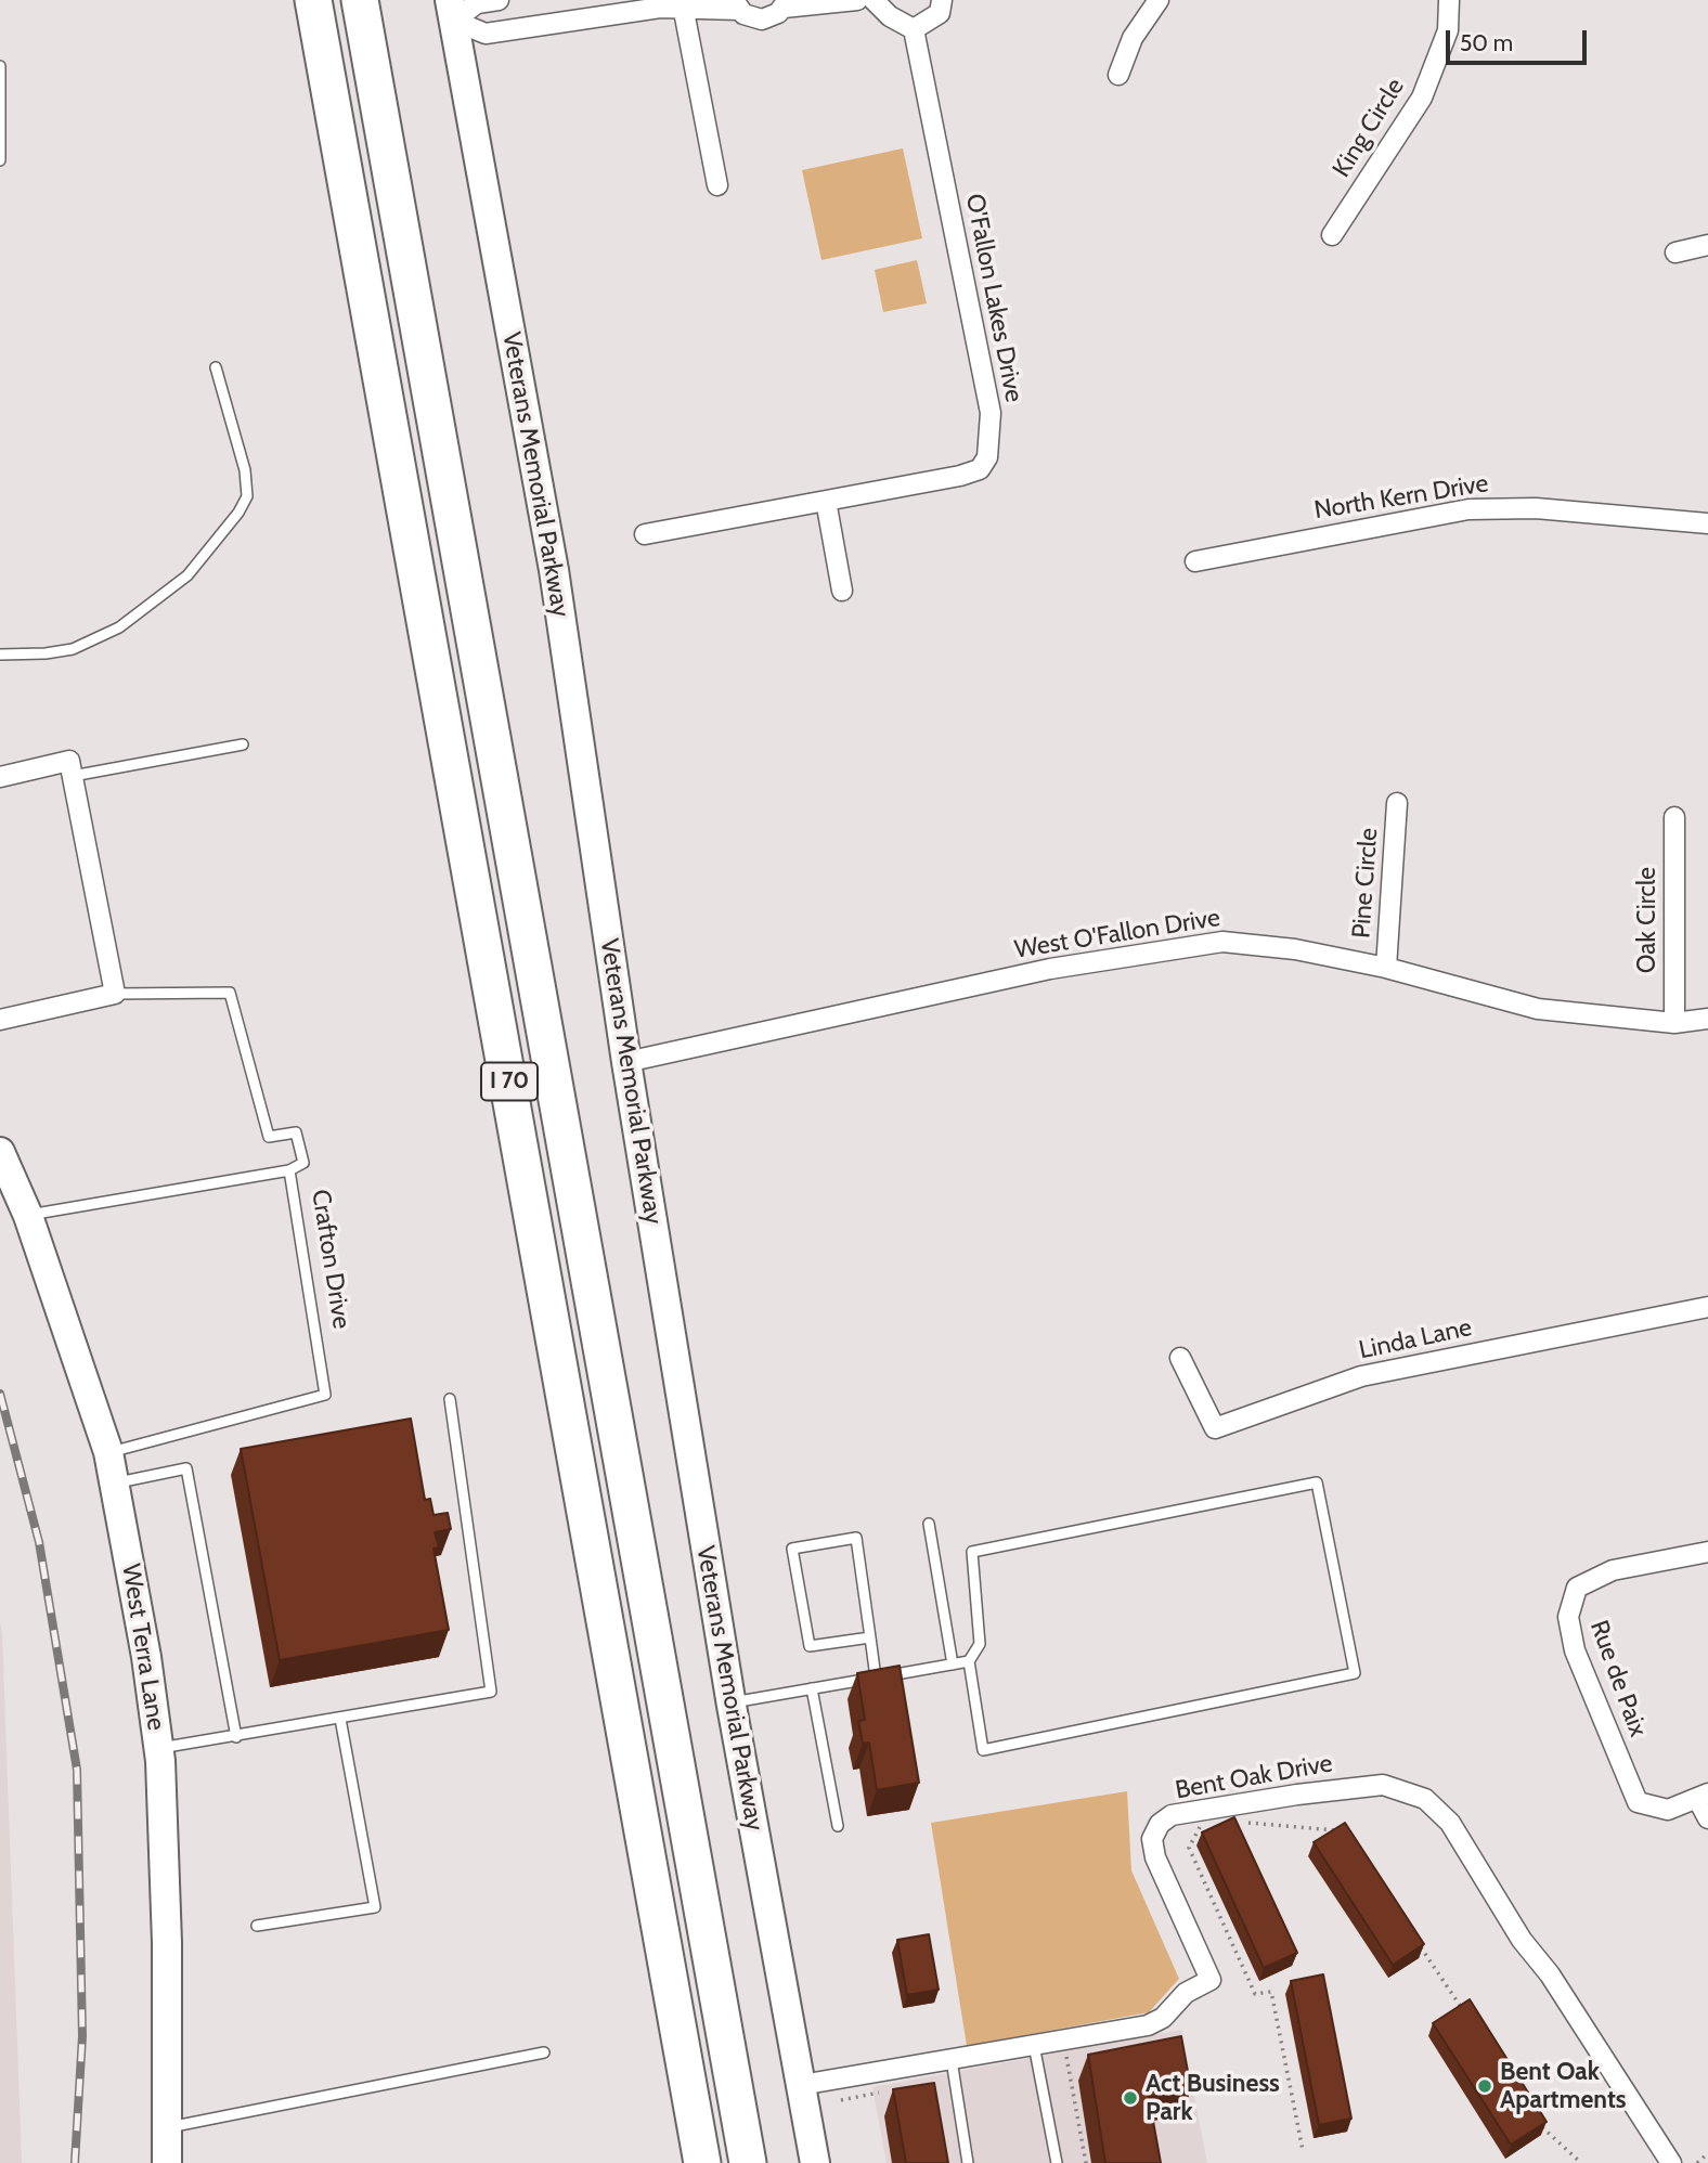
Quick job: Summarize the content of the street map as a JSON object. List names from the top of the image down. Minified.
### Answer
{"streets":{"highway":["I 70"],"street":["King Circle","O'Fallon Lakes Drive","Veterans Memorial Parkway","North Kern Drive","Pine Circle","Oak Circle","West O'Fallon Drive","Linda Lane","West Terra Lane","Rue de Paix","Bent Oak Drive"],"lane":["Crafton Drive"]},"crossings":[["Veterans Memorial Parkway","West O'Fallon Drive"],["Veterans Memorial Parkway","Bent Oak Drive"],["Pine Circle","West O'Fallon Drive"],["Oak Circle","West O'Fallon Drive"],["Crafton Drive","West Terra Lane"]],"places":["Bent Oak Apartments","Act Business Park"],"scale_bar":"50 m"}
